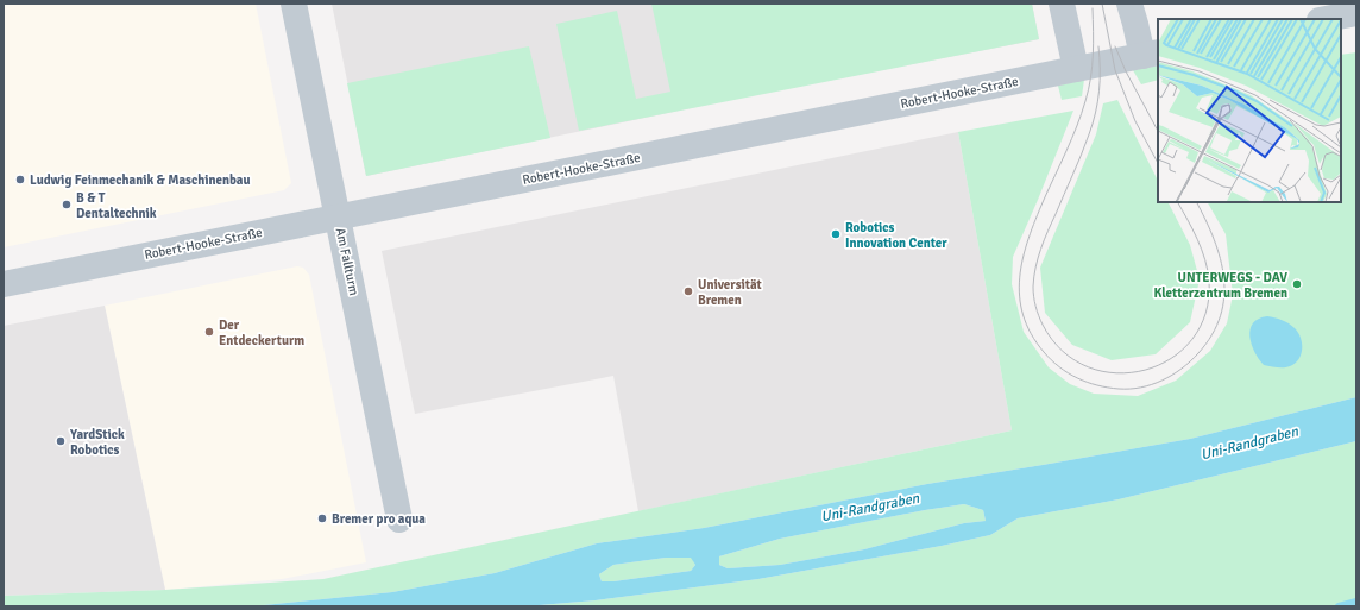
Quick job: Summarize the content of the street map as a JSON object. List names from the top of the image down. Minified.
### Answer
{"streets":{"street":["Robert-Hooke-Straße","Am Fallturm"]},"crossings":[["Robert-Hooke-Straße","Am Fallturm"]],"water":["Uni-Randgraben"],"places":["Ludwig Feinmechanik & Maschinenbau","B & T Dentaltechnik","Robotics Innovation Center","UNTERWEGS - DAV Kletterzentrum Bremen","Universität Bremen","Der Entdeckerturm","YardStick Robotics","Bremer pro aqua"]}
